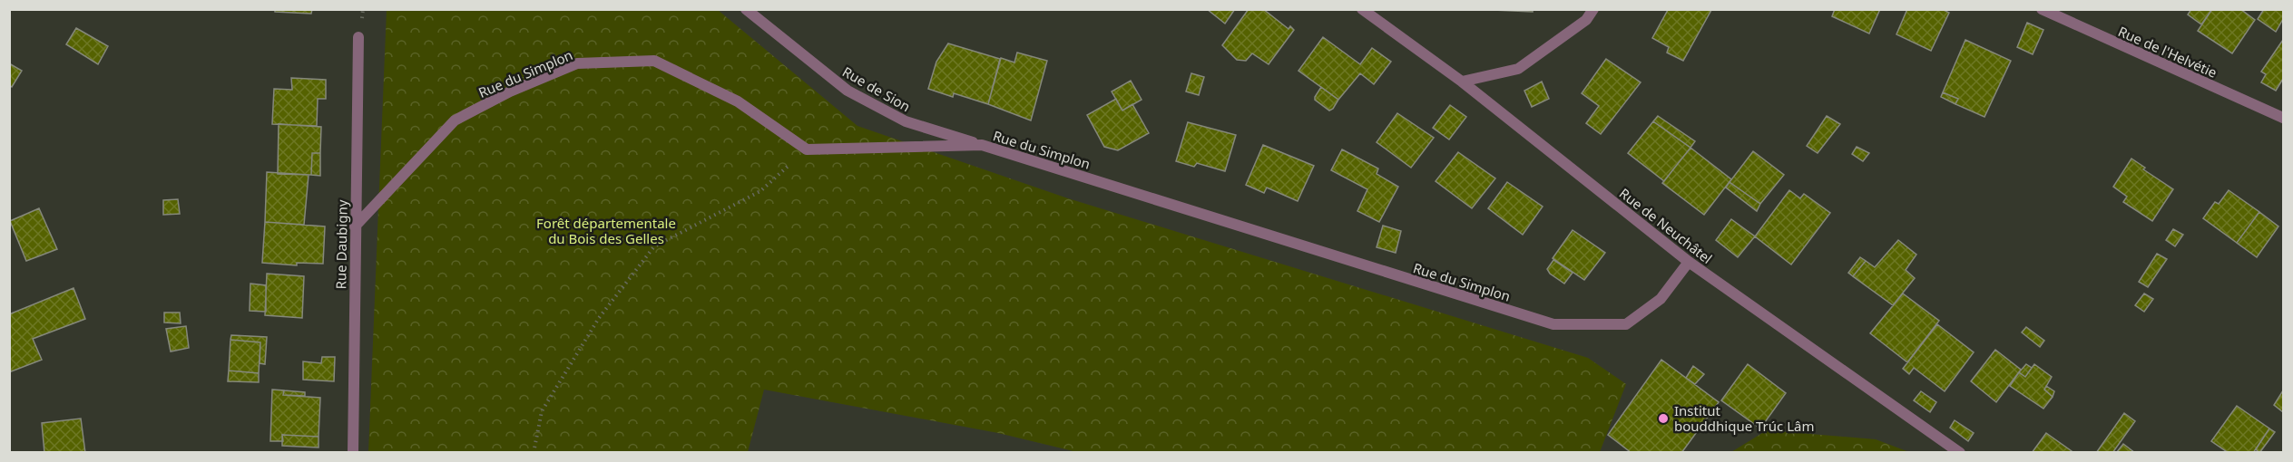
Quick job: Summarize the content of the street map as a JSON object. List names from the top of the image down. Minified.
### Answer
{"streets":{"street":["Rue de l'Helvétie","Rue du Simplon","Rue de Sion","Rue de Neuchâtel","Rue Daubigny"]},"crossings":[["Rue du Simplon","Rue de Sion"],["Rue du Simplon","Rue de Neuchâtel"],["Rue du Simplon","Rue Daubigny"]],"parks":["Forêt départementale du Bois des Gelles"],"places":["Institut bouddhique Trúc Lâm"]}
